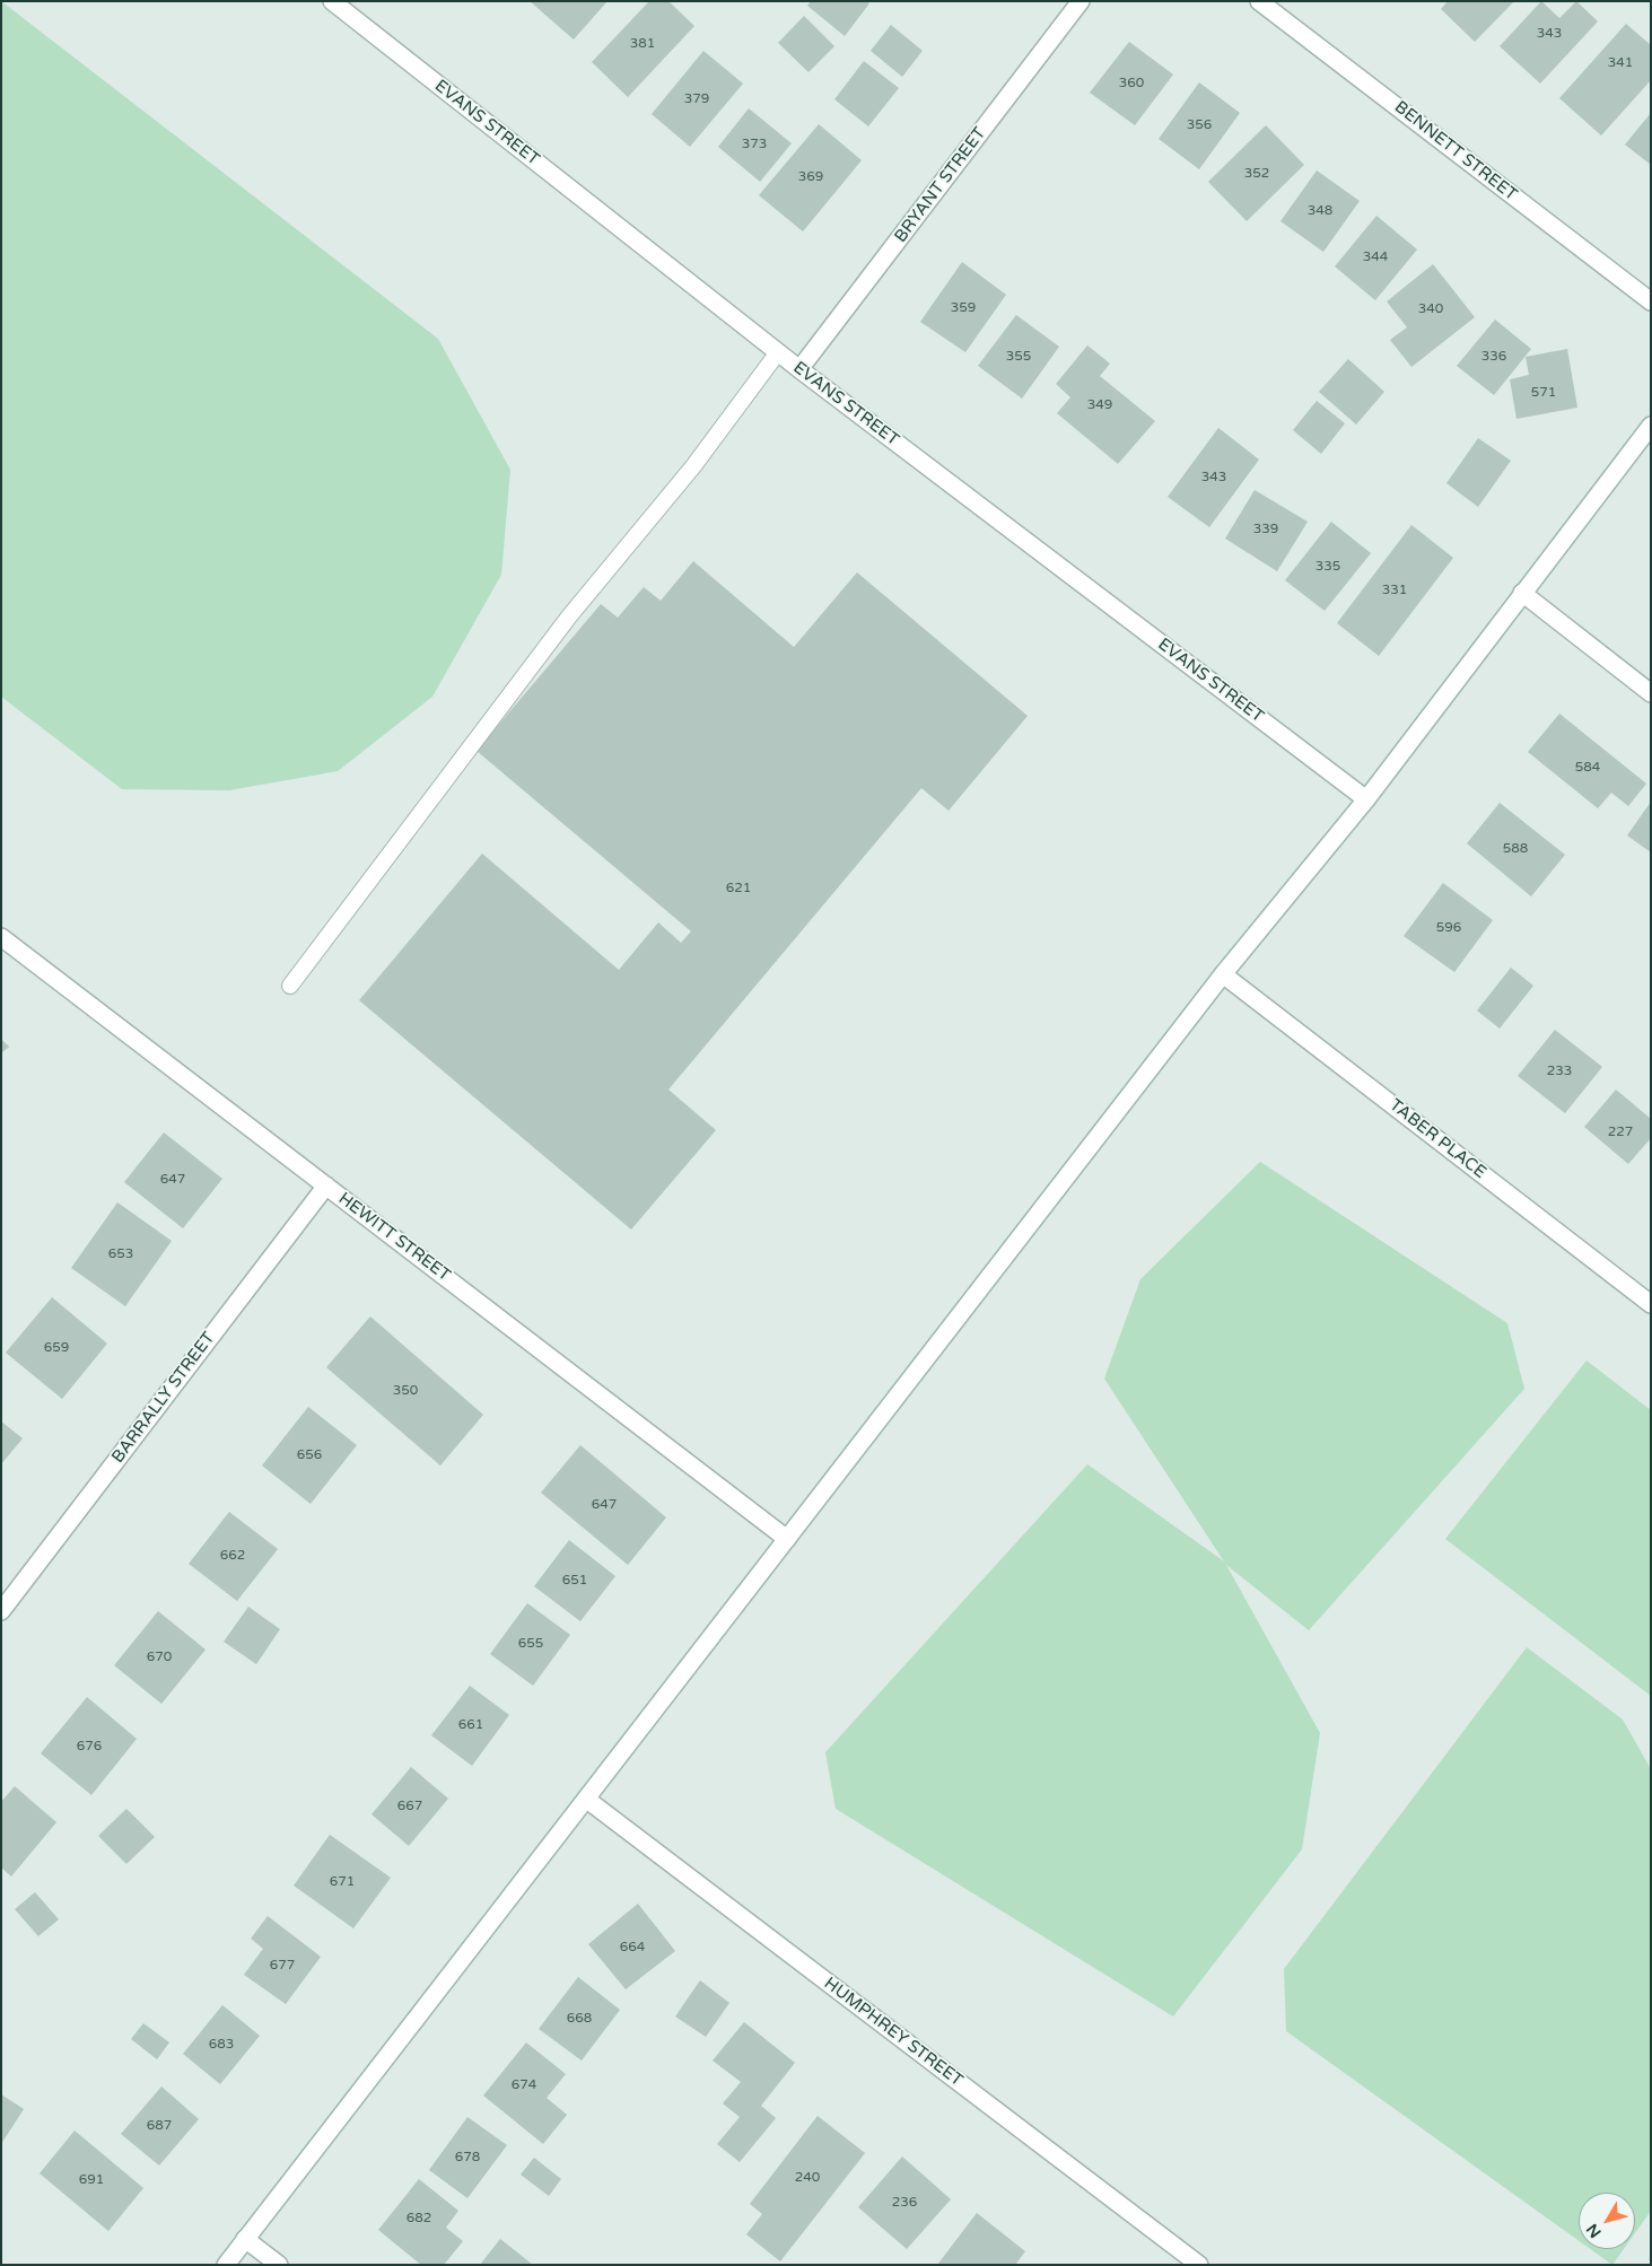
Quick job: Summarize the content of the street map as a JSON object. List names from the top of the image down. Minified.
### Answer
{"streets":{"street":["EVANS STREET","BENNETT STREET","BRYANT STREET","TABER PLACE","HEWITT STREET","BARRALLY STREET","HUMPHREY STREET"]},"crossings":[["EVANS STREET","BRYANT STREET"],["HEWITT STREET","BARRALLY STREET"]],"house_numbers":["343","381","341","360","379","356","373","352","369","348","344","359","340","355","336","571","349","343","339","335","331","584","588","621","596","233","227","647","653","659","350","656","647","662","651","655","670","661","676","667","671","664","677","668","683","674","687","678","240","691","236","682"],"north":"bottom left"}
